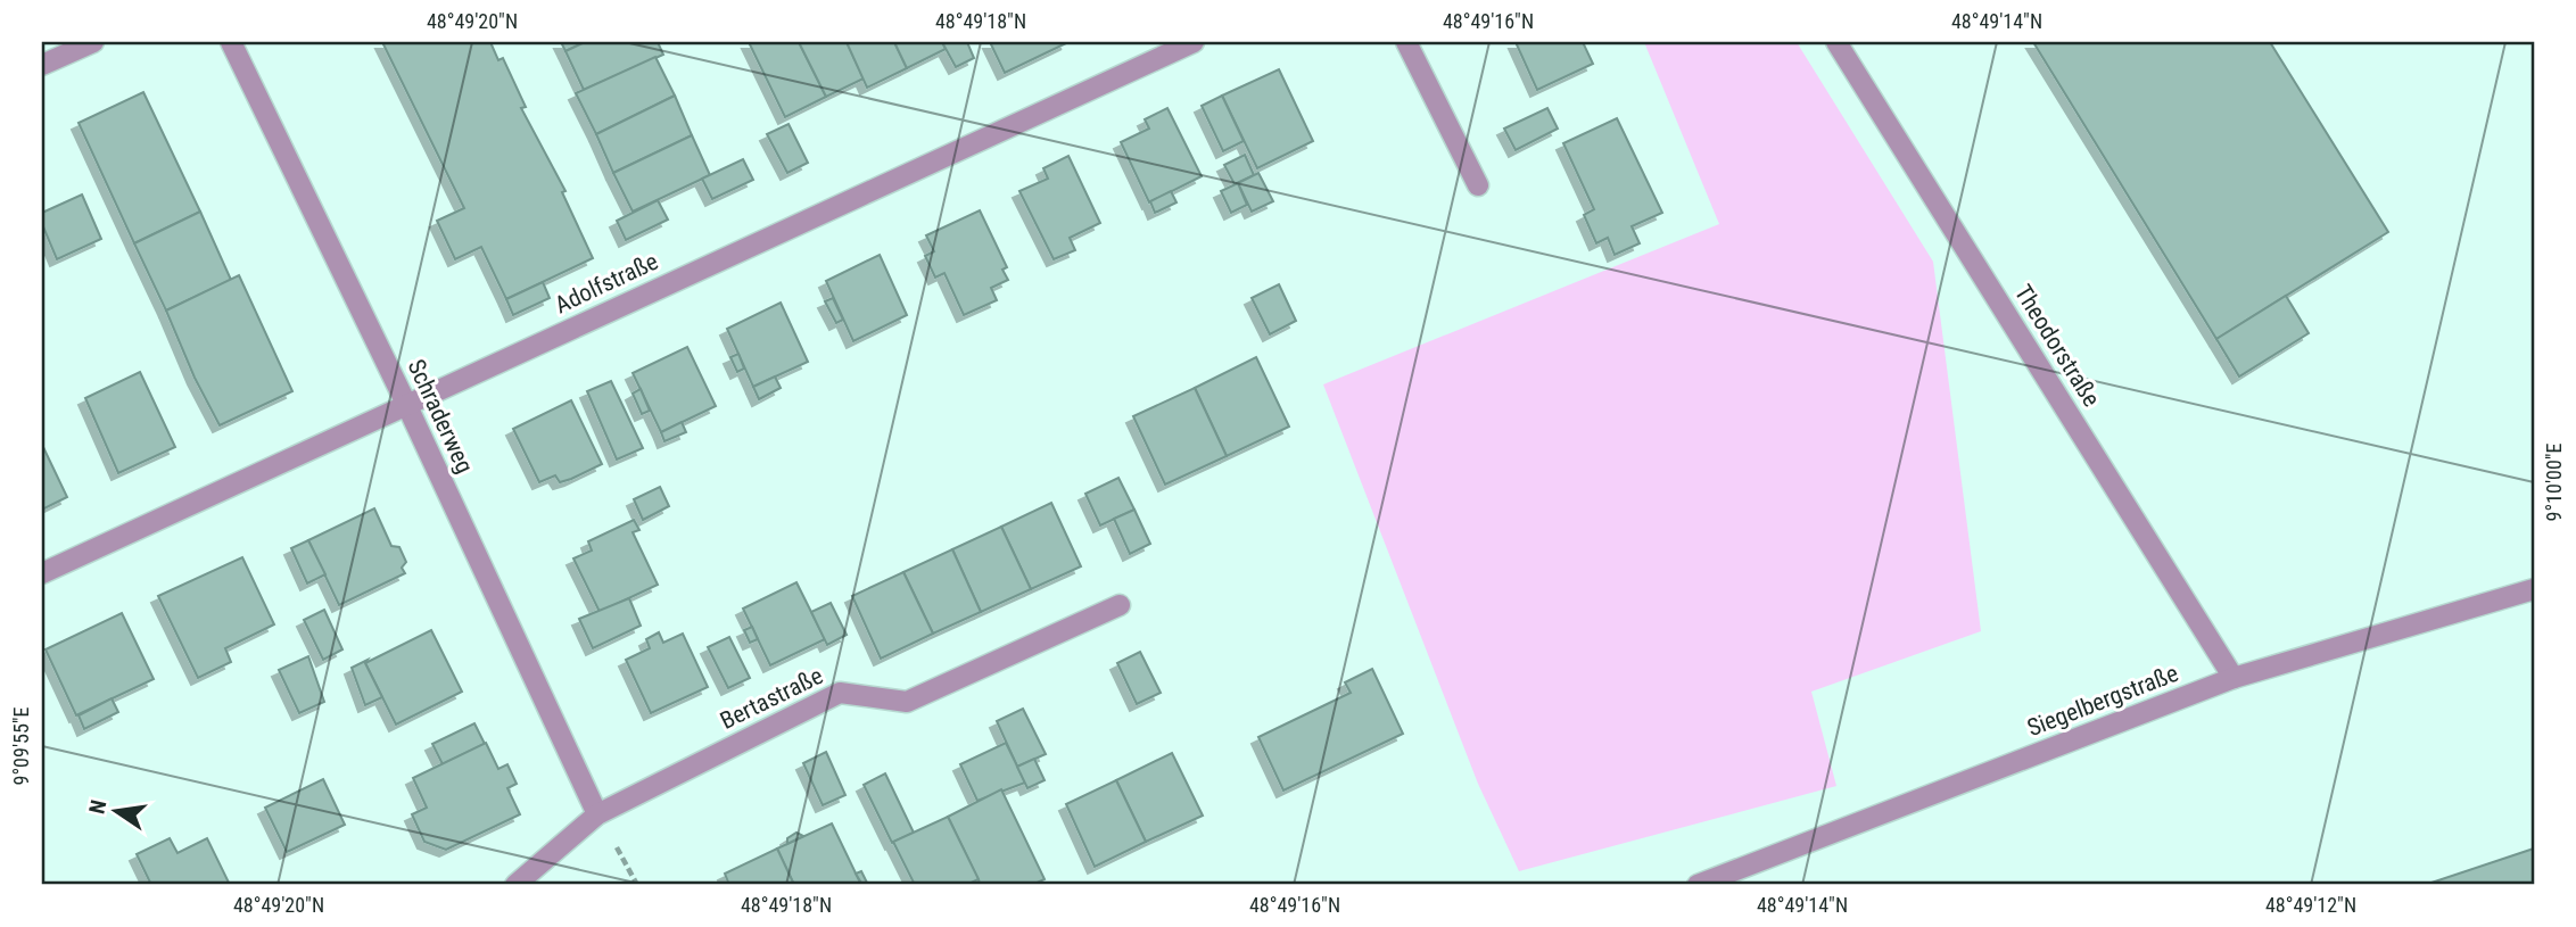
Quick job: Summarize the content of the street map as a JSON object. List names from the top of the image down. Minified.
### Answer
{"streets":{"street":["Adolfstraße","Theodorstraße","Schraderweg","Bertastraße","Siegelbergstraße"]},"crossings":[["Adolfstraße","Schraderweg"],["Theodorstraße","Siegelbergstraße"],["Schraderweg","Bertastraße"]],"north":"left","coordinates":["48°49'20\"N","48°49'18\"N","48°49'16\"N","48°49'14\"N","9°10'00\"E","9°09'55\"E","48°49'12\"N"]}
